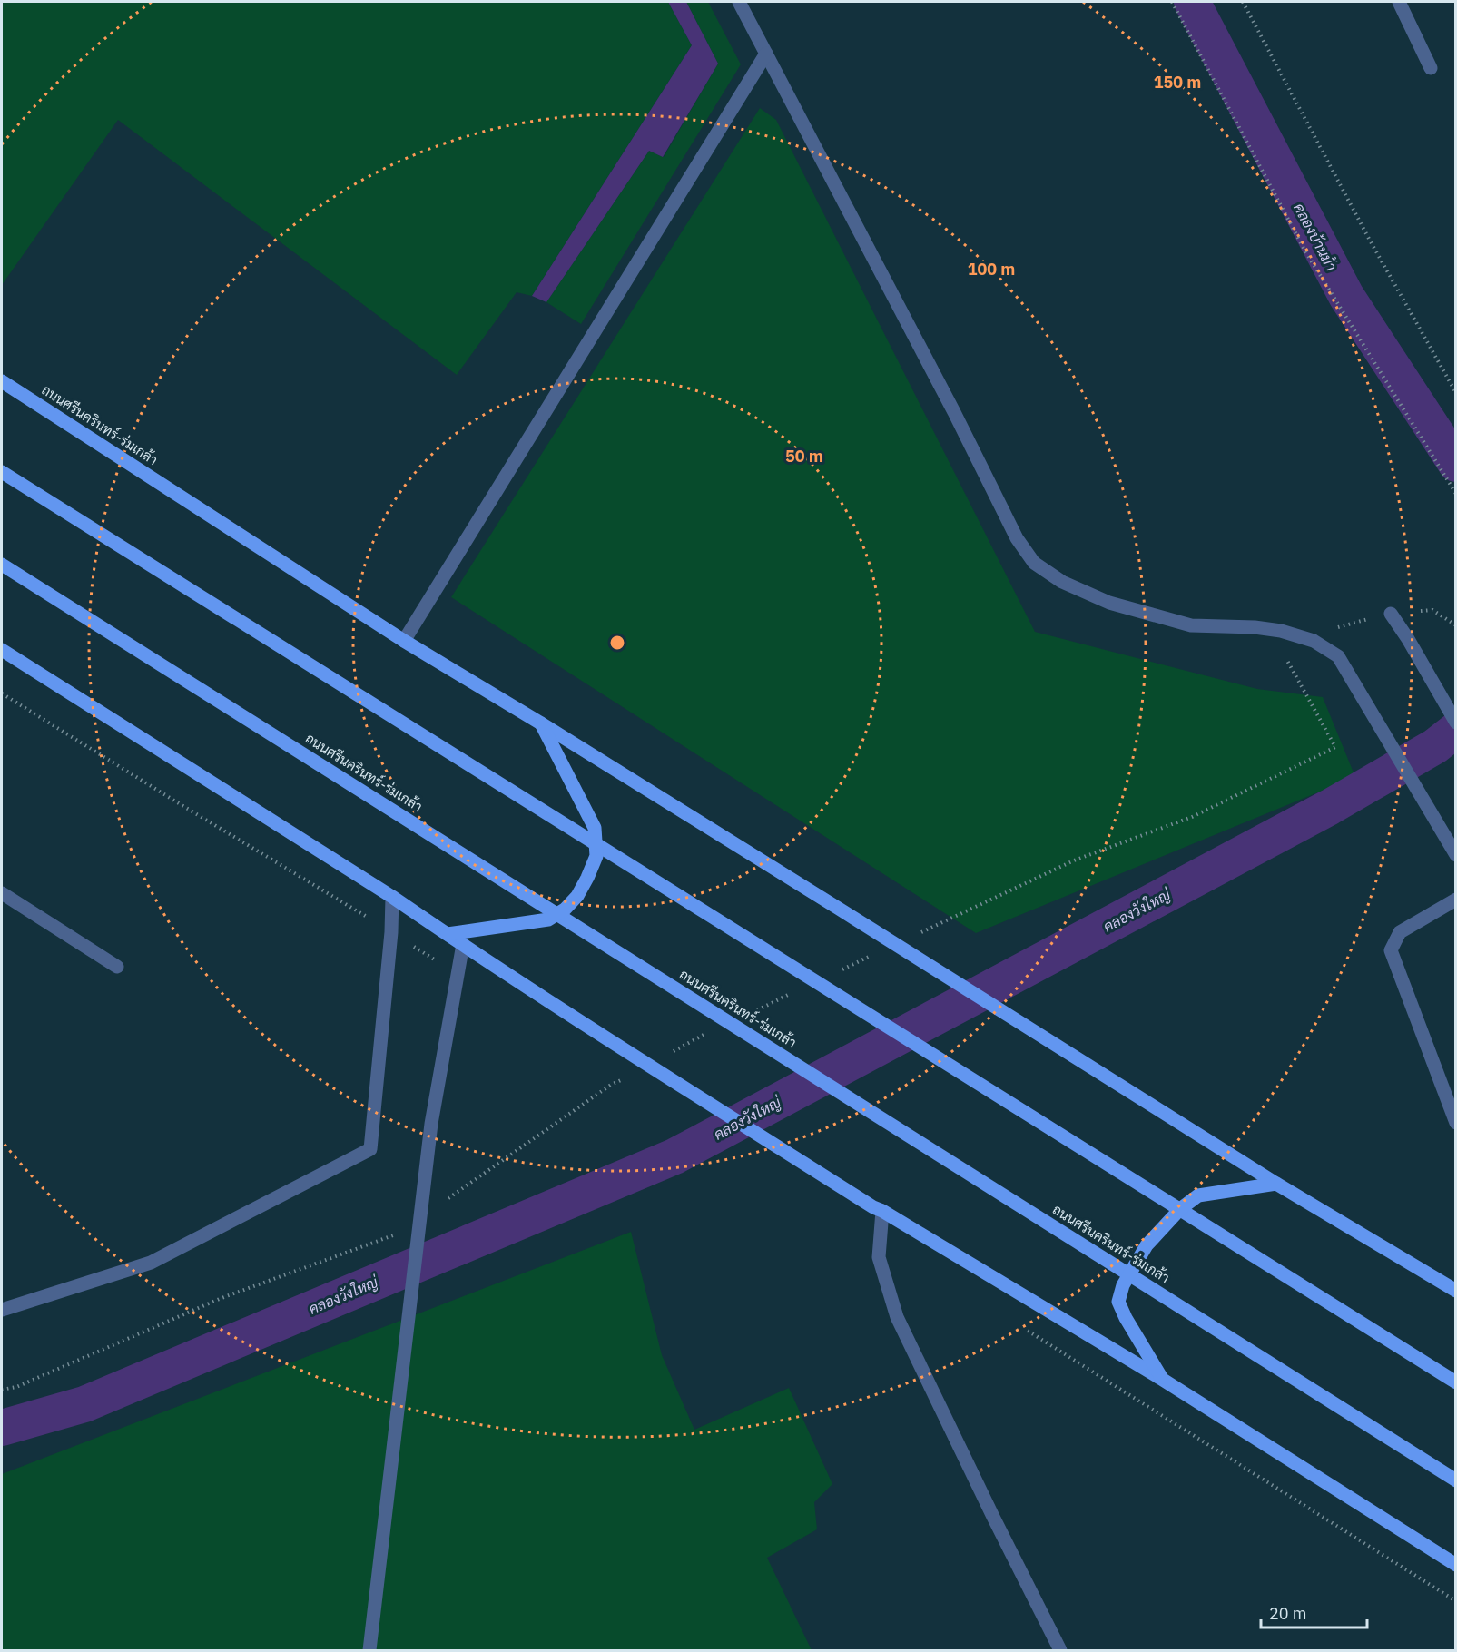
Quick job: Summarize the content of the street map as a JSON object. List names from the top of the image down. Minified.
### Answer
{"streets":{"main road":["ถนนศรีนครินทร์-ร่มเกล้า"]},"water":["คลองบ้านม้า","คลองวังใหญ่"],"scale_bar":"20 m","rings":["150 m","100 m","50 m"]}
